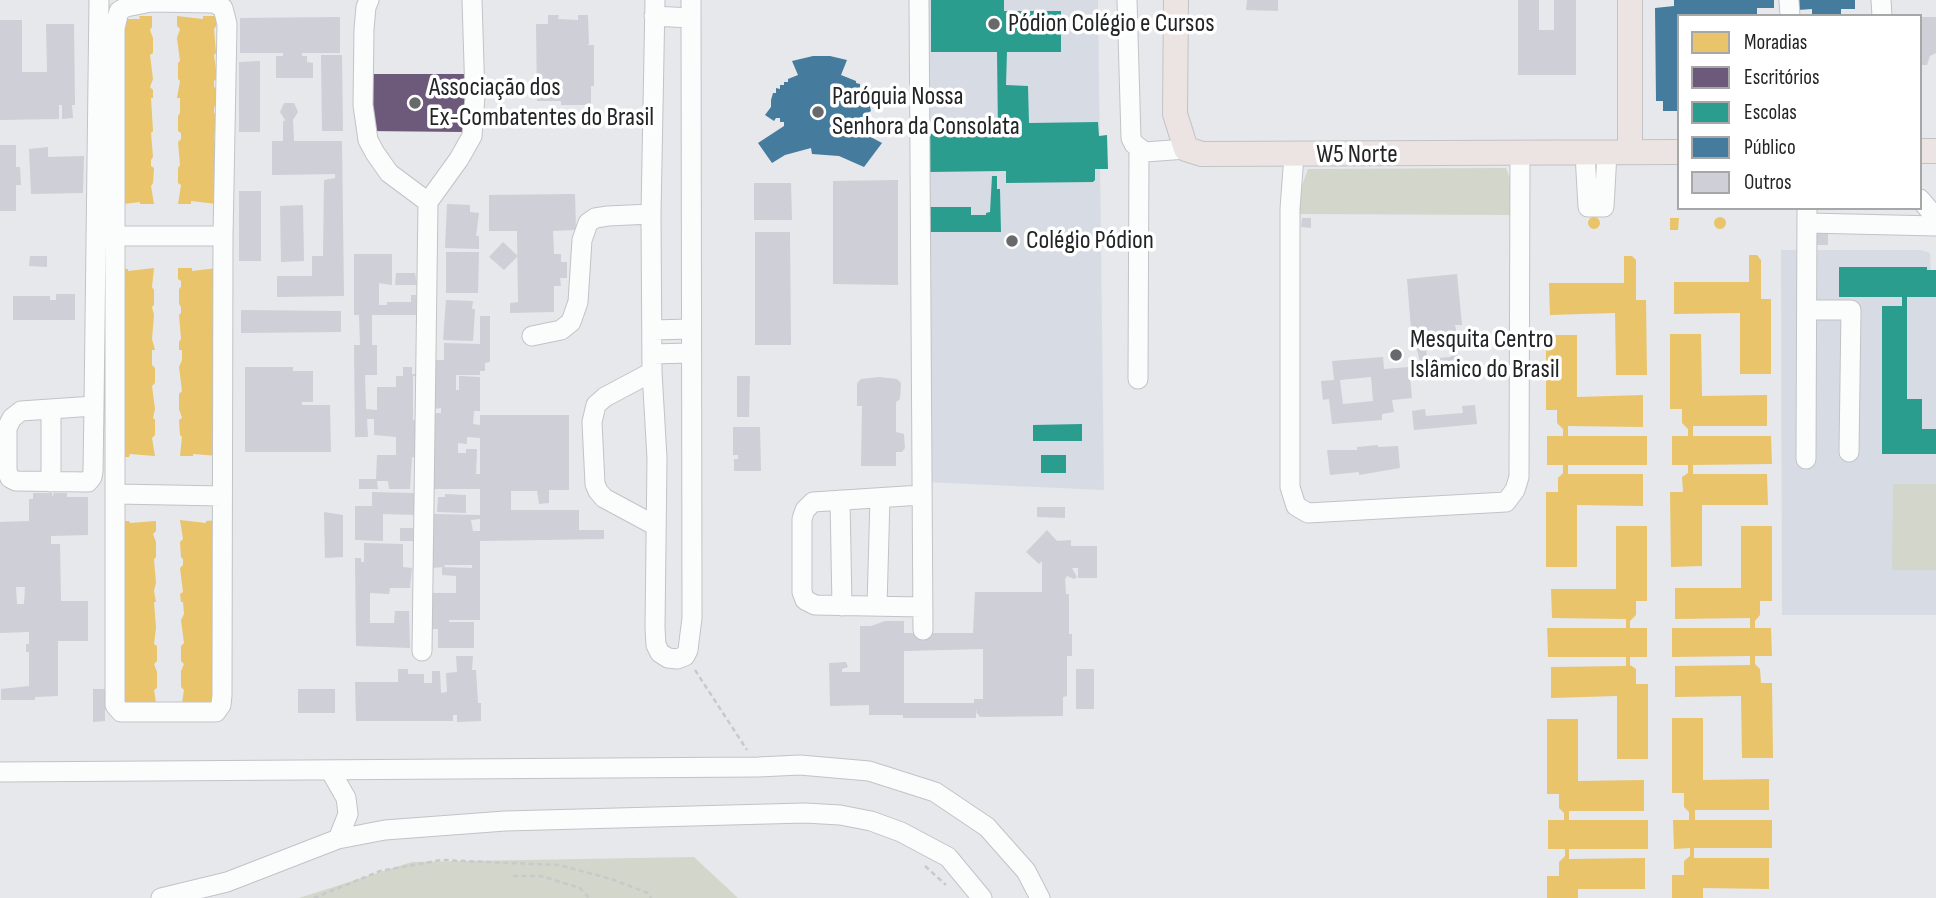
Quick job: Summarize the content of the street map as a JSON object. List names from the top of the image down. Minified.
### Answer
{"streets":{"main road":["W5 Norte"]},"places":["Pódion Colégio e Cursos","Associação dos Ex-Combatentes do Brasil","Paróquia Nossa Senhora da Consolata","Colégio Pódion","Mesquita Centro Islâmico do Brasil"],"legend":["Moradias","Escritórios","Escolas","Público","Outros"]}
